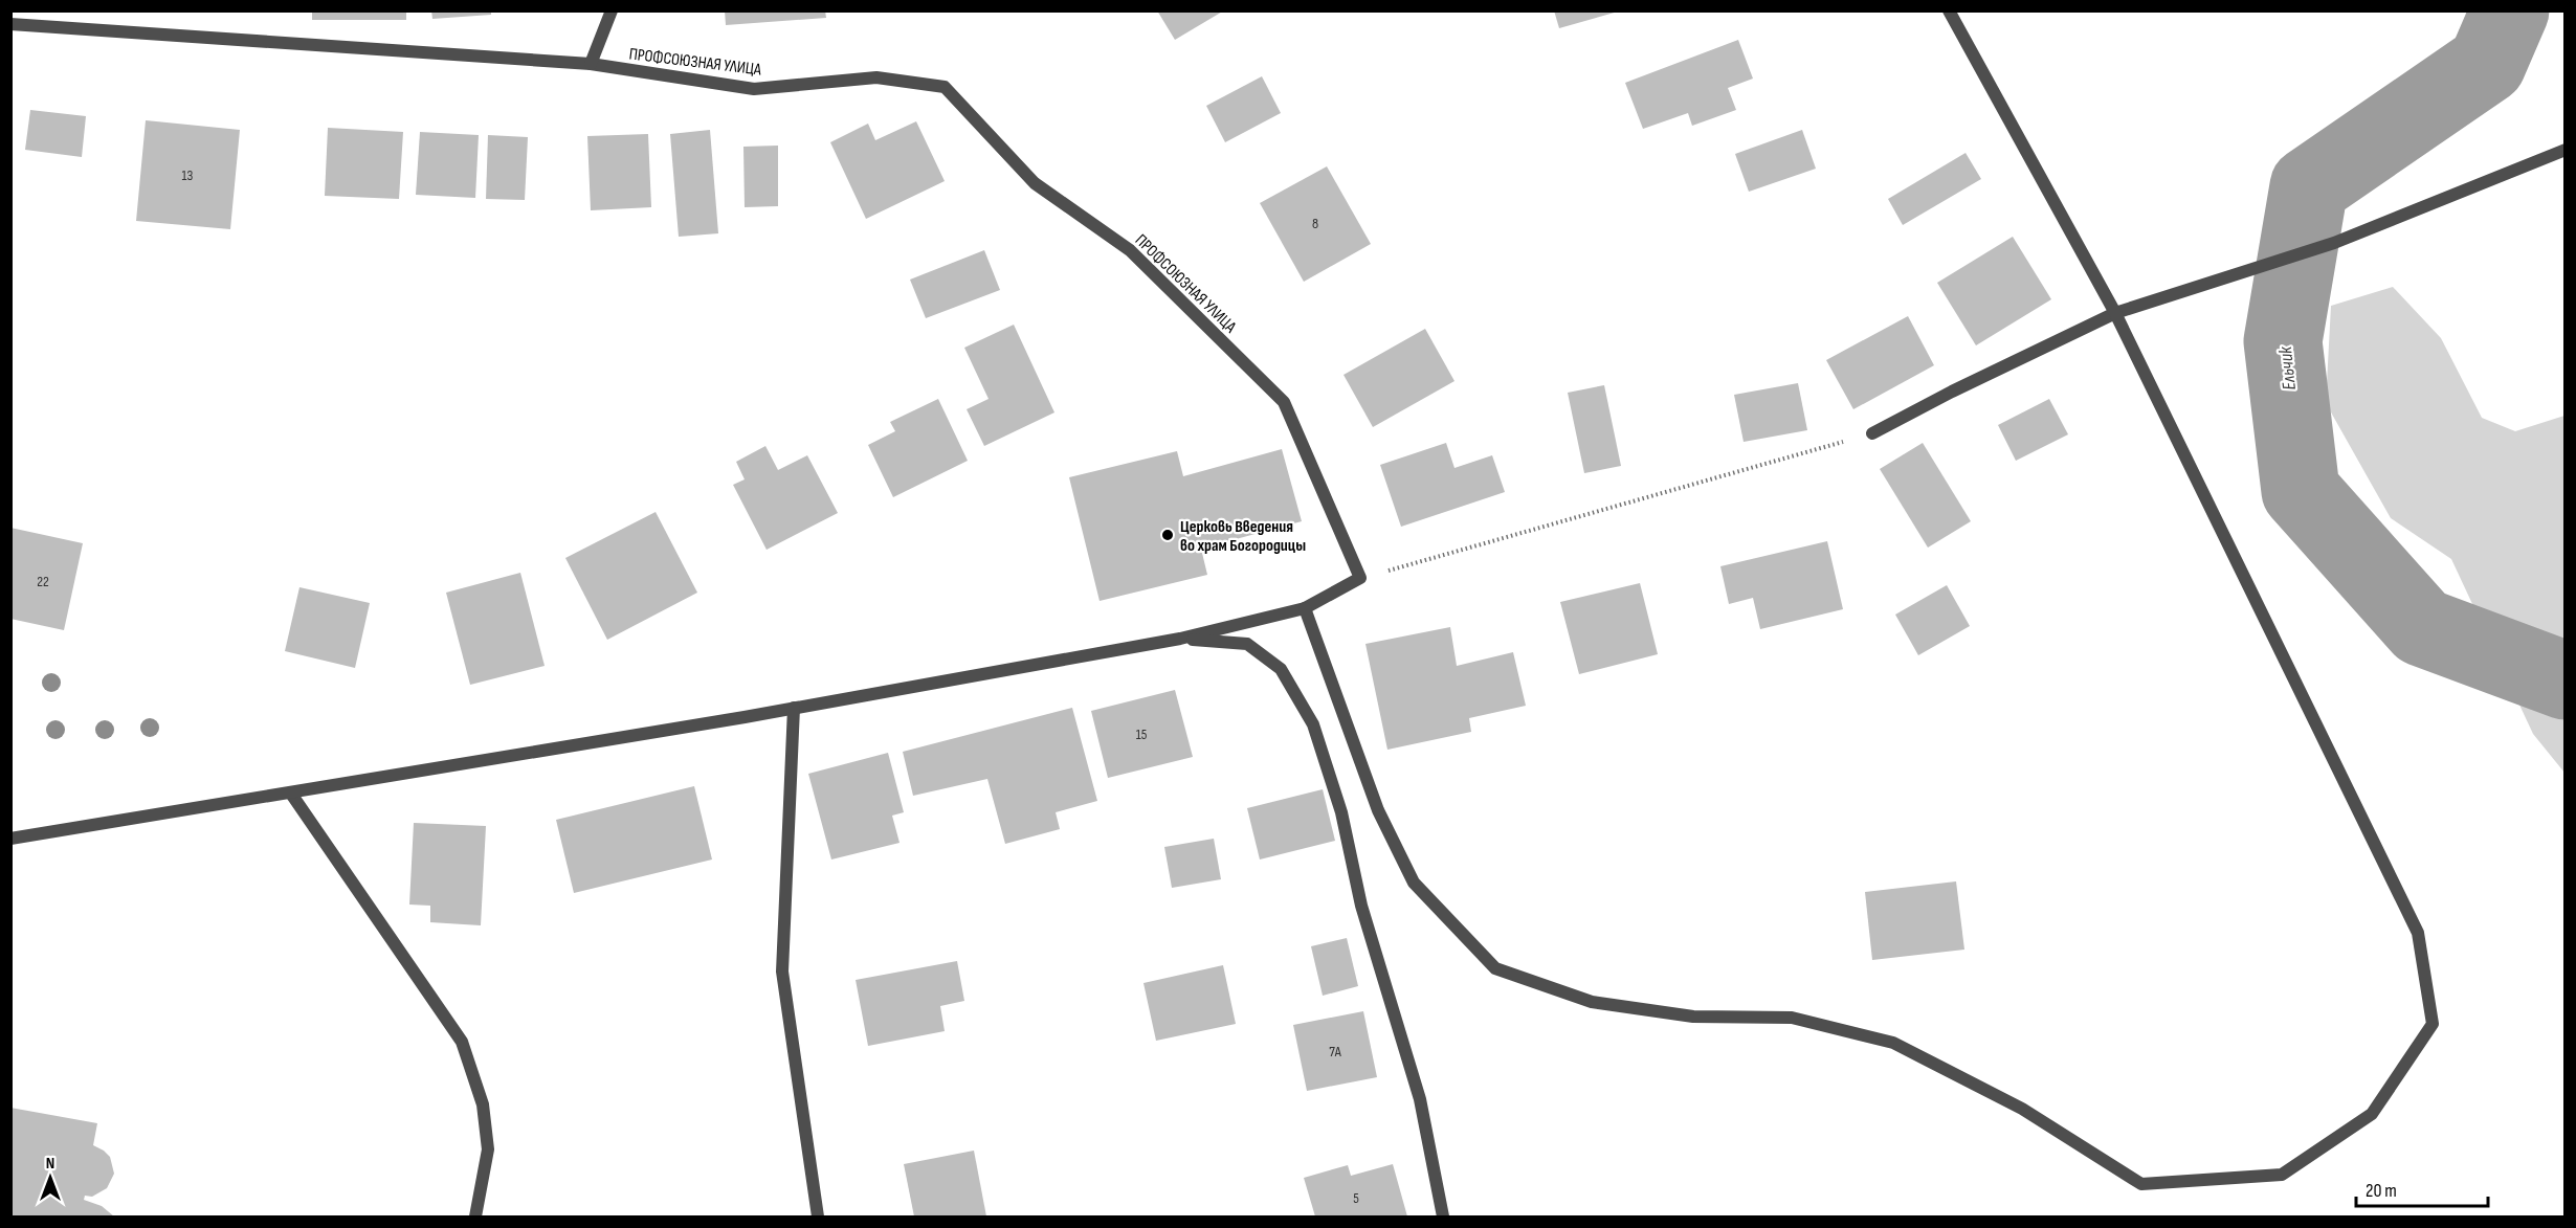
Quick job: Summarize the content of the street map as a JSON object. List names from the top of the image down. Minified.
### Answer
{"streets":{"street":["ПРОФСОЮЗНАЯ УЛИЦА"]},"water":["Ельчик"],"places":["Церковь Введения во храм Богородицы"],"house_numbers":["13","8","22","15","7А","5"],"scale_bar":"20 m","north":"top"}
